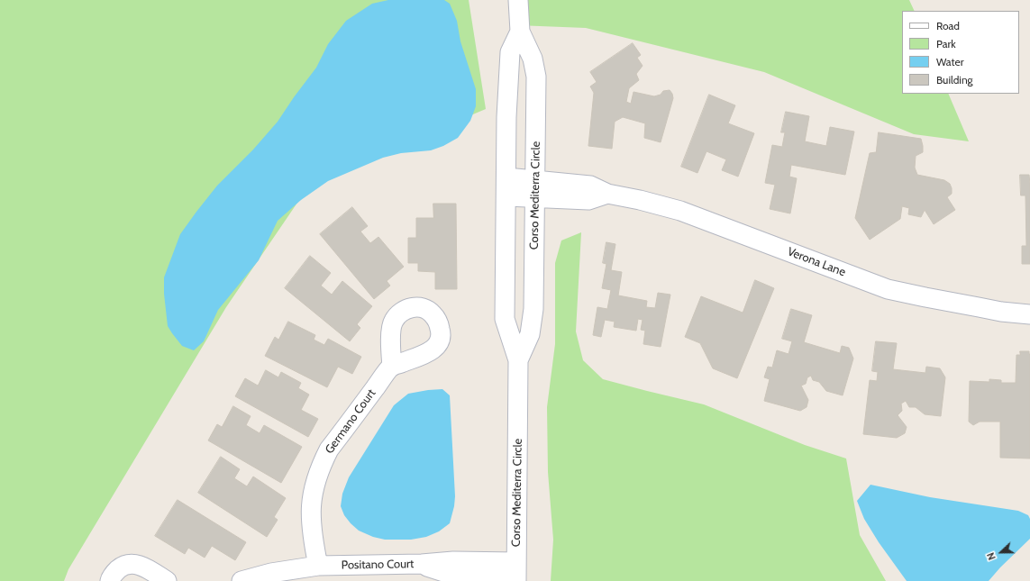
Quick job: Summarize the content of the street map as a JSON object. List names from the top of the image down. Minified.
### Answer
{"streets":{"street":["Corso Mediterra Circle","Verona Lane","Germano Court","Positano Court"]},"crossings":[["Corso Mediterra Circle","Verona Lane"],["Corso Mediterra Circle","Positano Court"],["Germano Court","Positano Court"]],"legend":["Road","Park","Water","Building"],"north":"left"}
